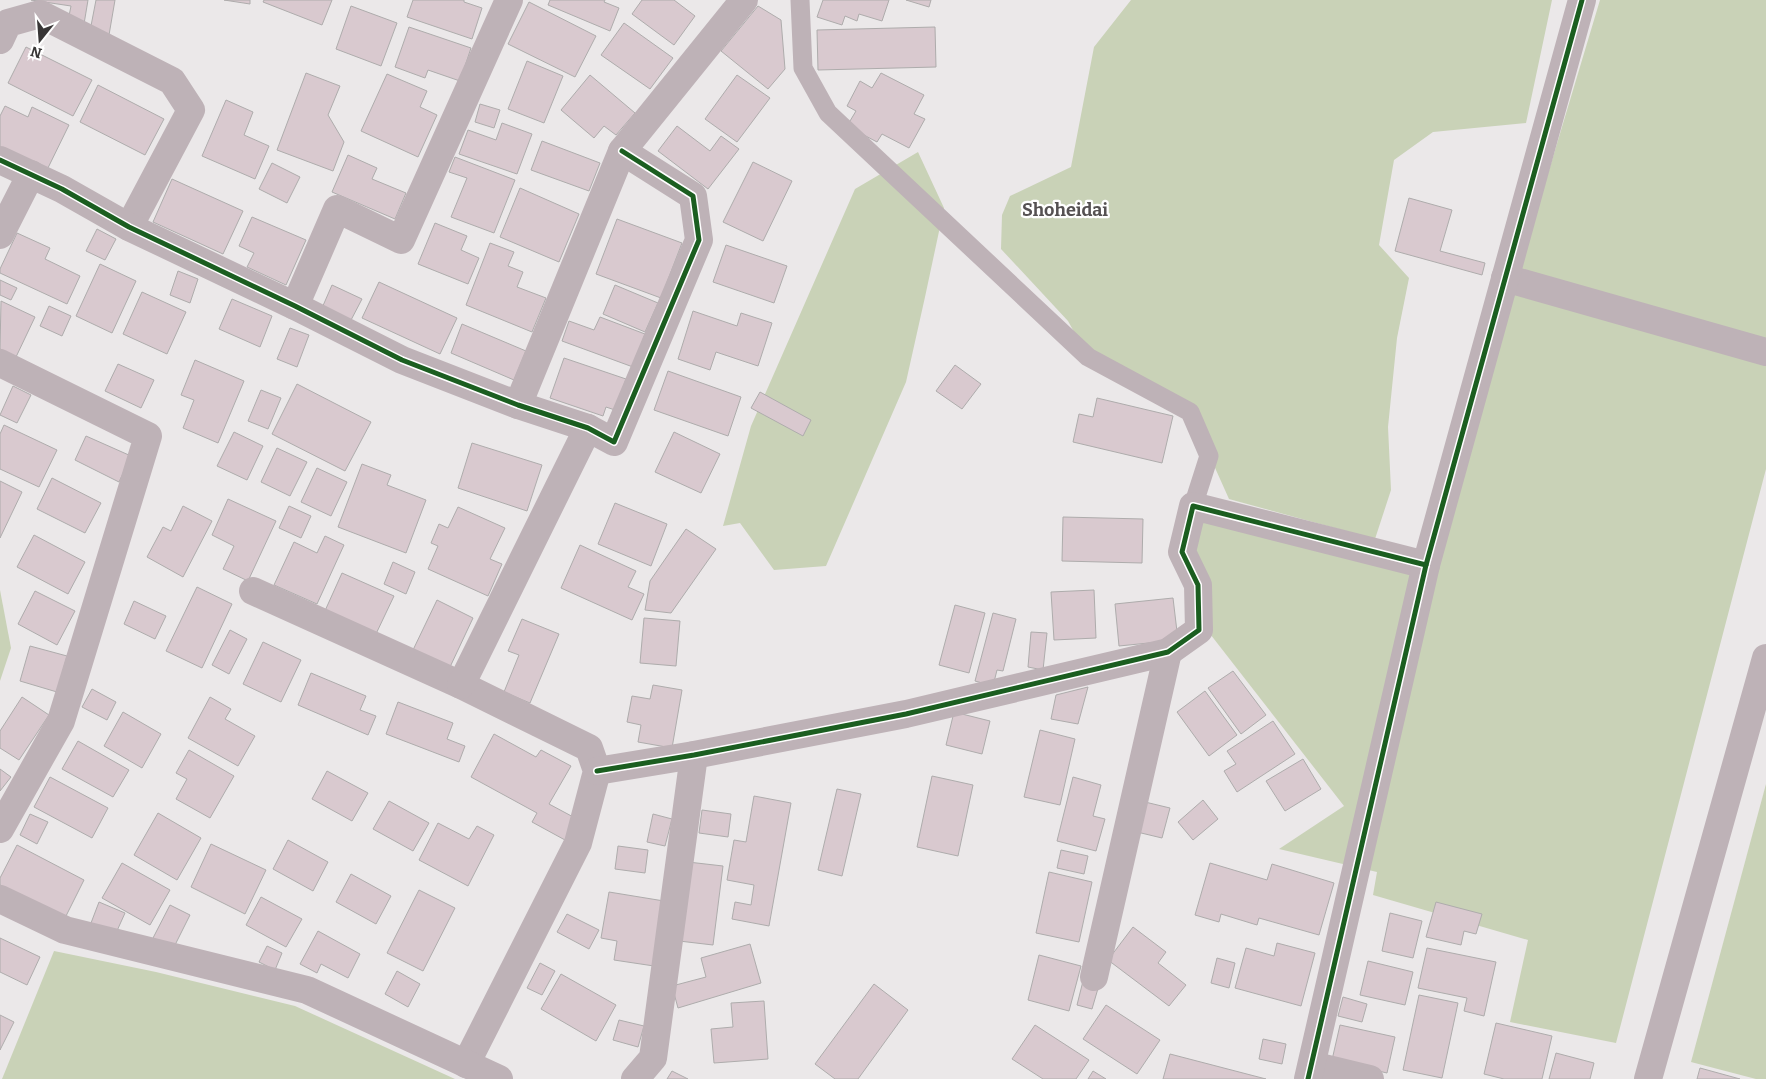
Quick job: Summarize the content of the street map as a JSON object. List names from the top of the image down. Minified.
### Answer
{"districts":["Shoheidai"],"north":"bottom"}
